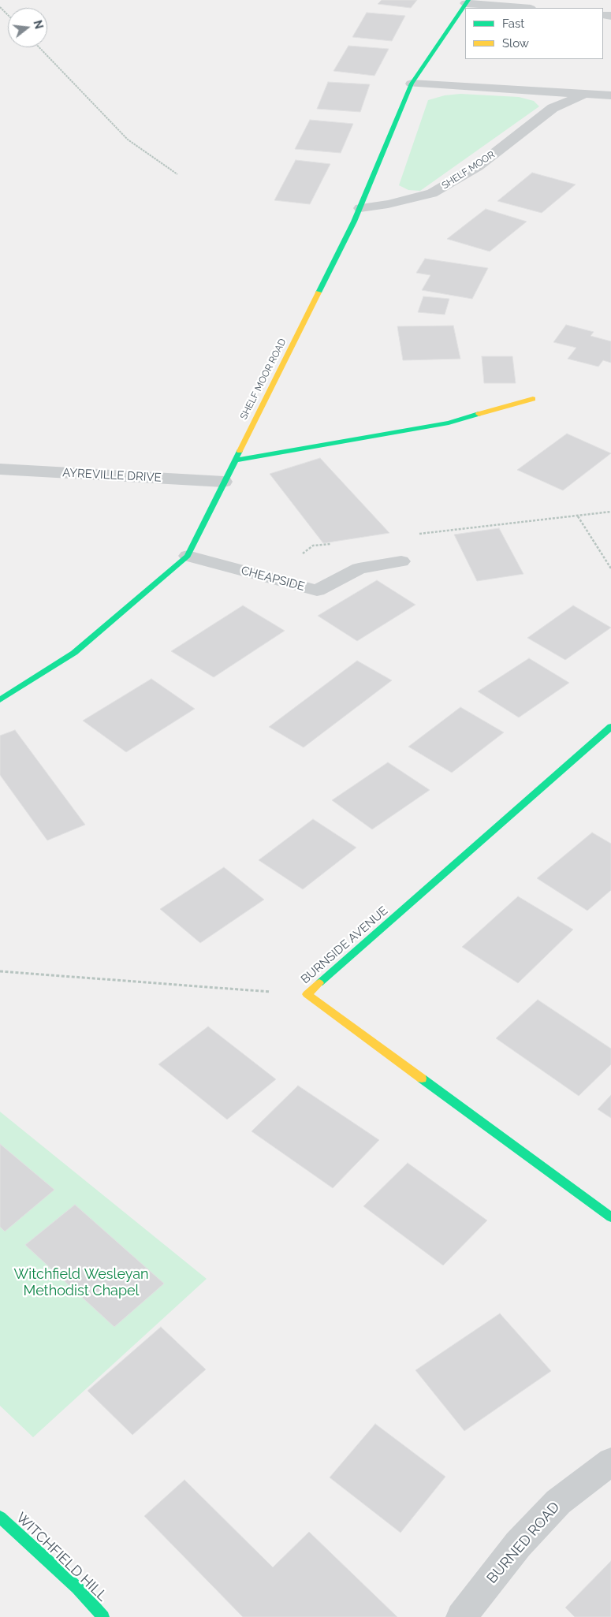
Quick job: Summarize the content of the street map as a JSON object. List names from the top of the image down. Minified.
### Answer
{"streets":{"main road":["SHELF MOOR ROAD","BURNSIDE AVENUE","WITCHFIELD HILL"],"street":["SHELF MOOR","AYREVILLE DRIVE","CHEAPSIDE","BURNED ROAD"]},"crossings":[["SHELF MOOR","SHELF MOOR ROAD"],["SHELF MOOR ROAD","AYREVILLE DRIVE"],["SHELF MOOR ROAD","CHEAPSIDE"]],"parks":["Witchfield Wesleyan Methodist Chapel"],"legend":["Fast","Slow"],"north":"right"}
